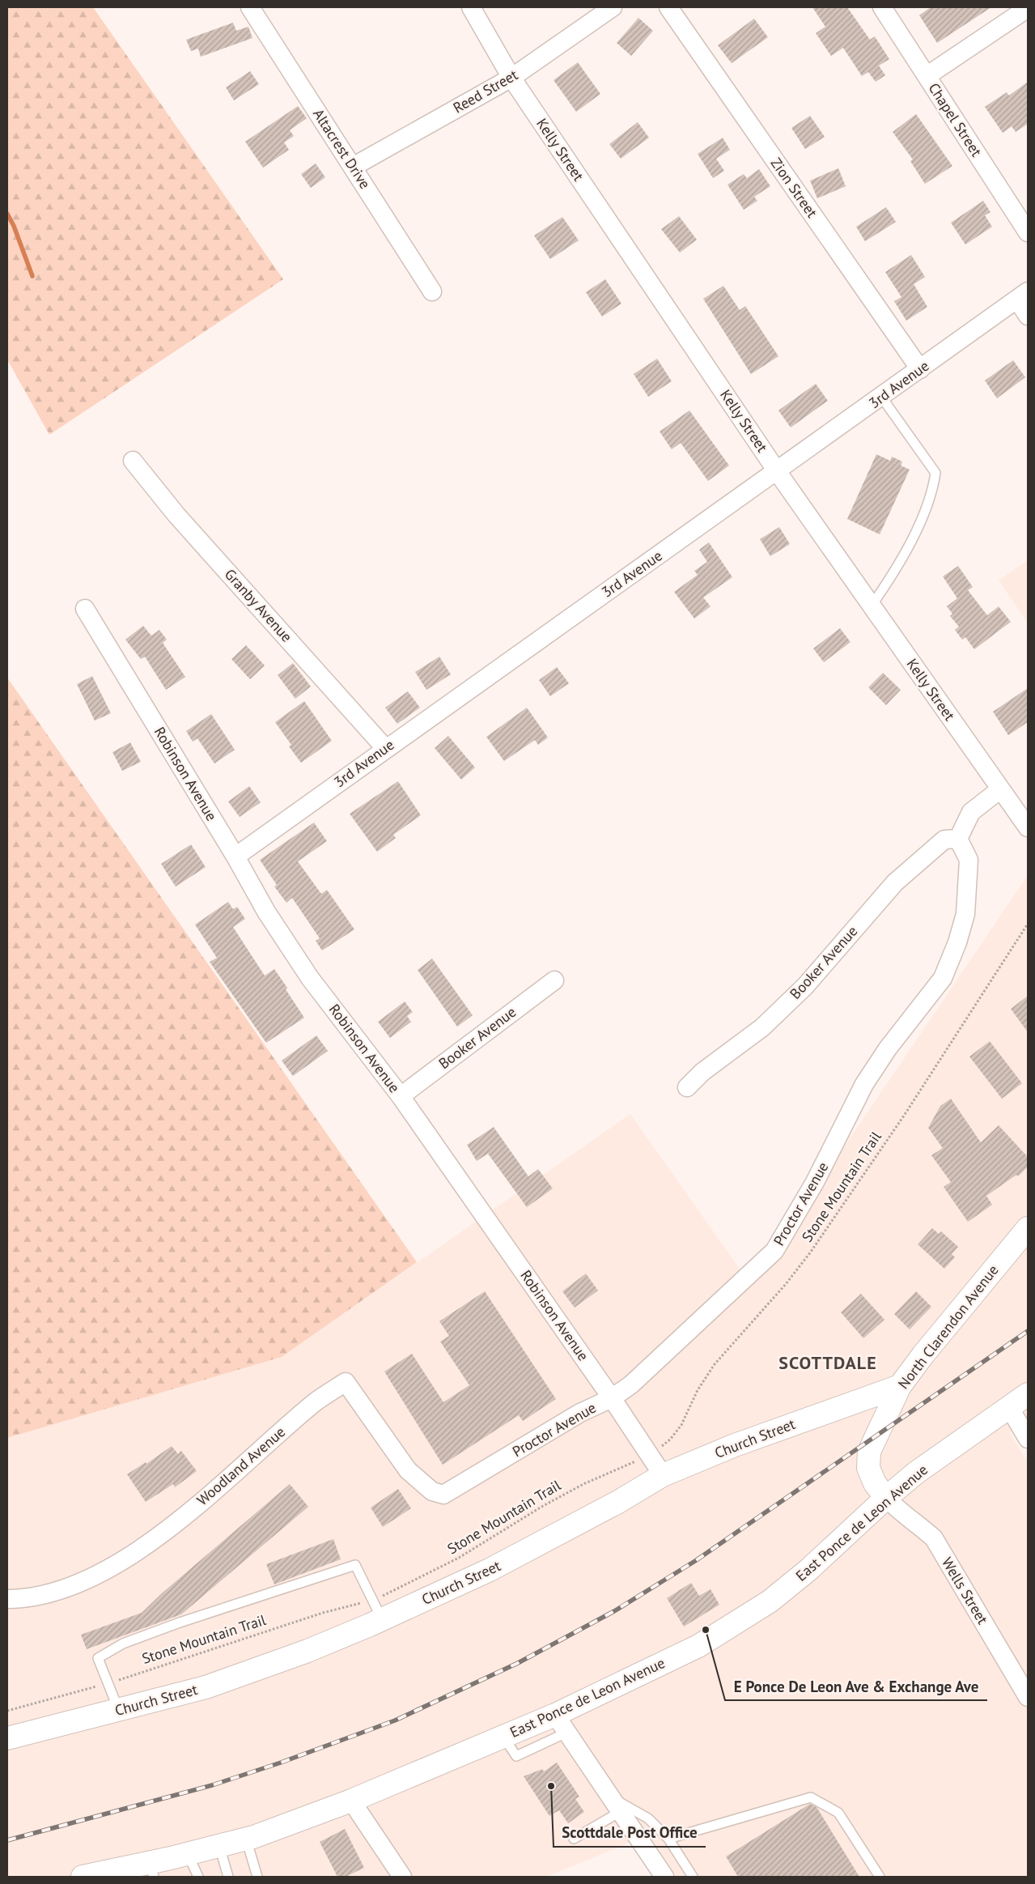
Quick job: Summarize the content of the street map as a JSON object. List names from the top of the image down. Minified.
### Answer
{"streets":{"street":["Reed Street","Chapel Street","Altacrest Drive","Kelly Street","Zion Street","3rd Avenue","Granby Avenue","Robinson Avenue","Booker Avenue","Proctor Avenue","North Clarendon Avenue","Church Street","Woodland Avenue","East Ponce de Leon Avenue","Wells Street"],"path":["Stone Mountain Trail"]},"crossings":[["Reed Street","Altacrest Drive"],["Reed Street","Kelly Street"],["Kelly Street","3rd Avenue"],["Zion Street","3rd Avenue"],["3rd Avenue","Granby Avenue"],["3rd Avenue","Robinson Avenue"],["Robinson Avenue","Booker Avenue"],["Robinson Avenue","Proctor Avenue"],["Robinson Avenue","Church Street"],["Booker Avenue","Proctor Avenue"],["Proctor Avenue","Woodland Avenue"],["North Clarendon Avenue","Church Street"],["North Clarendon Avenue","East Ponce de Leon Avenue"],["North Clarendon Avenue","Wells Street"],["East Ponce de Leon Avenue","Wells Street"]],"districts":["SCOTTDALE"],"places":["E Ponce De Leon Ave & Exchange Ave","Scottdale Post Office"]}
